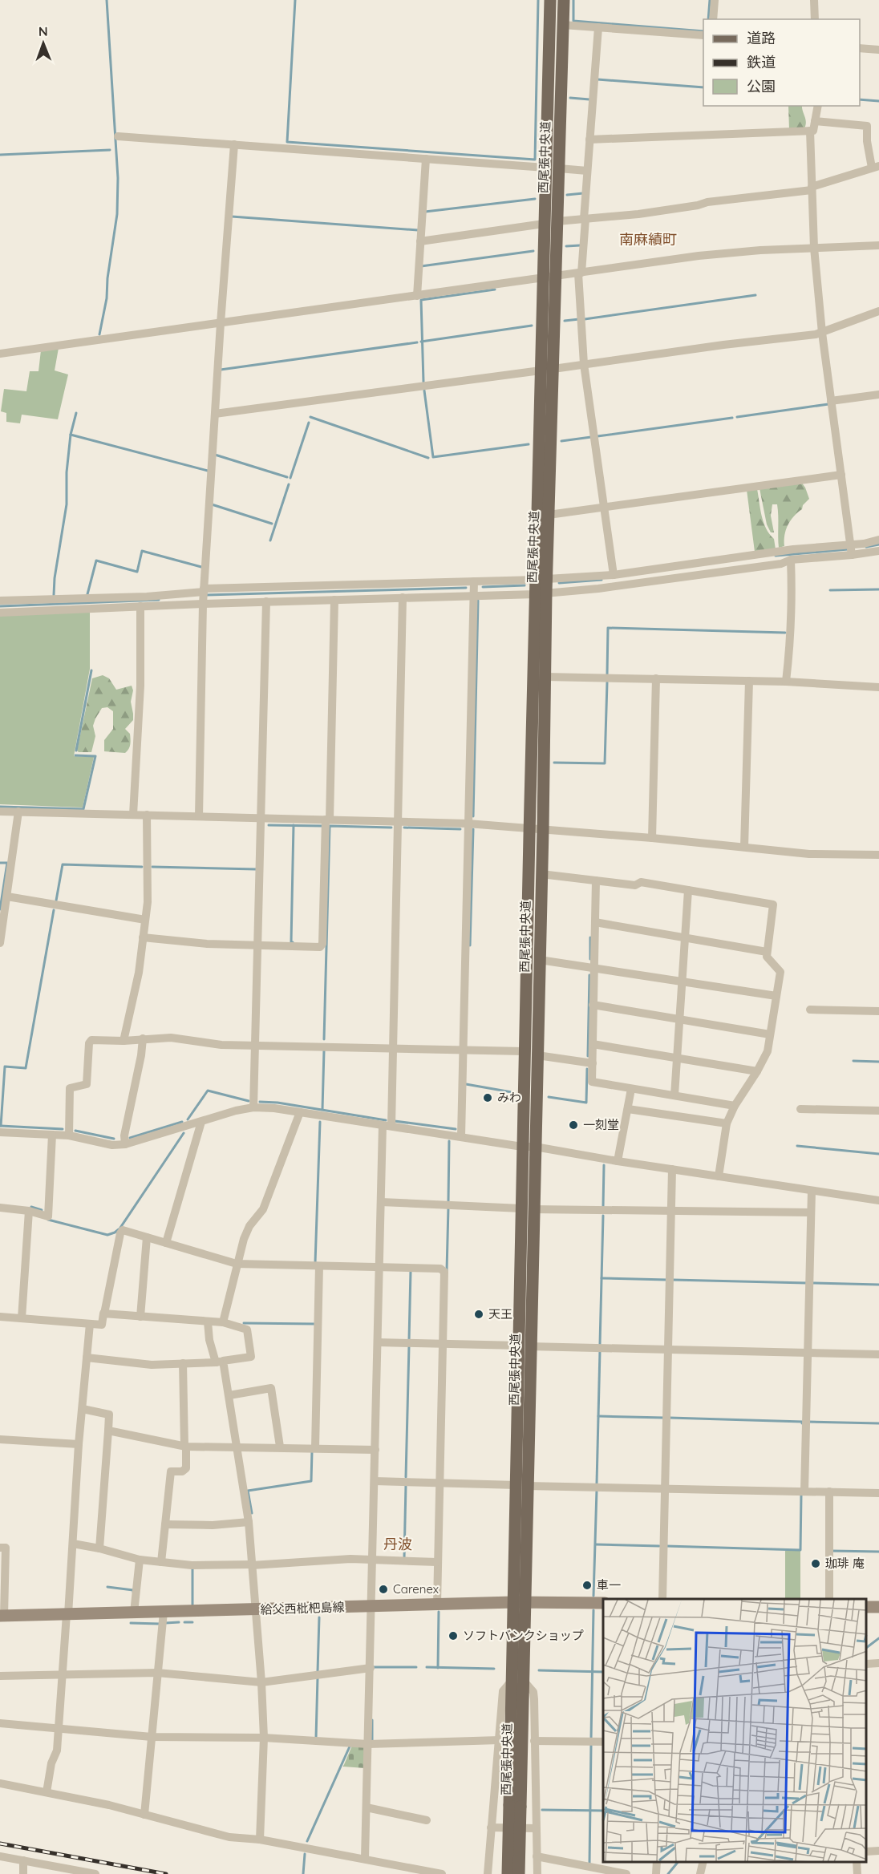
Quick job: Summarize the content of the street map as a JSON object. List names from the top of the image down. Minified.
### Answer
{"streets":{"main road":["西尾張中央道","給父西枇杷島線"]},"crossings":[["西尾張中央道","給父西枇杷島線"]],"districts":["南麻績町","丹波"],"places":["みわ","一刻堂","天王","珈琲 庵","車一","Carenex","ソフトバンクショップ"],"legend":["道路","鉄道","公園"],"north":"top"}
